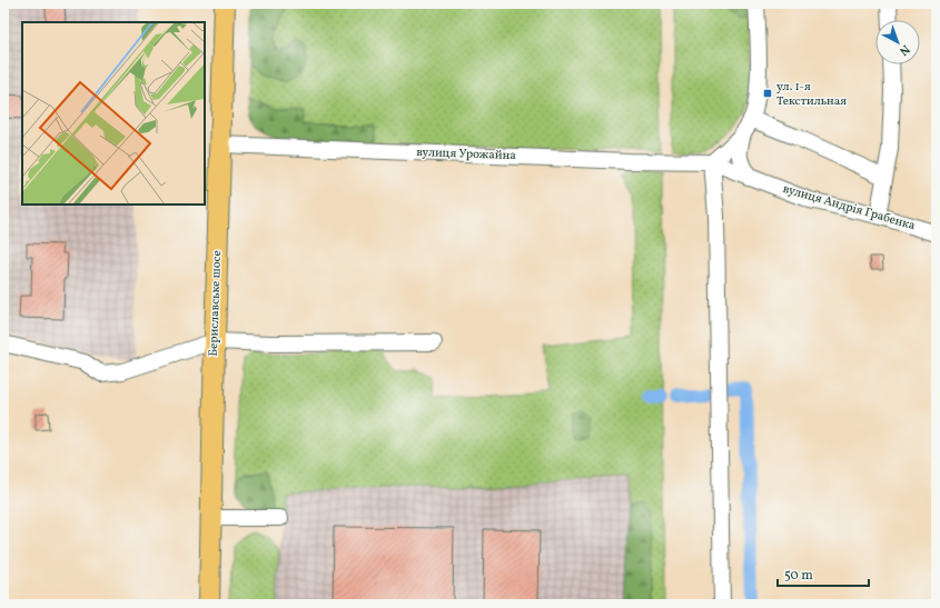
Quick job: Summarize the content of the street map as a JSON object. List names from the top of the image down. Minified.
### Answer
{"streets":{"main road":["Бериславське шосе"],"street":["вулиця Урожайна","вулиця Андрія Грабенка"]},"crossings":[["вулиця Урожайна","вулиця Андрія Грабенка"],["вулиця Урожайна","Бериславське шосе"]],"places":{"transit":["ул. 1-я Текстильная"]},"scale_bar":"50 m","north":"bottom right"}
